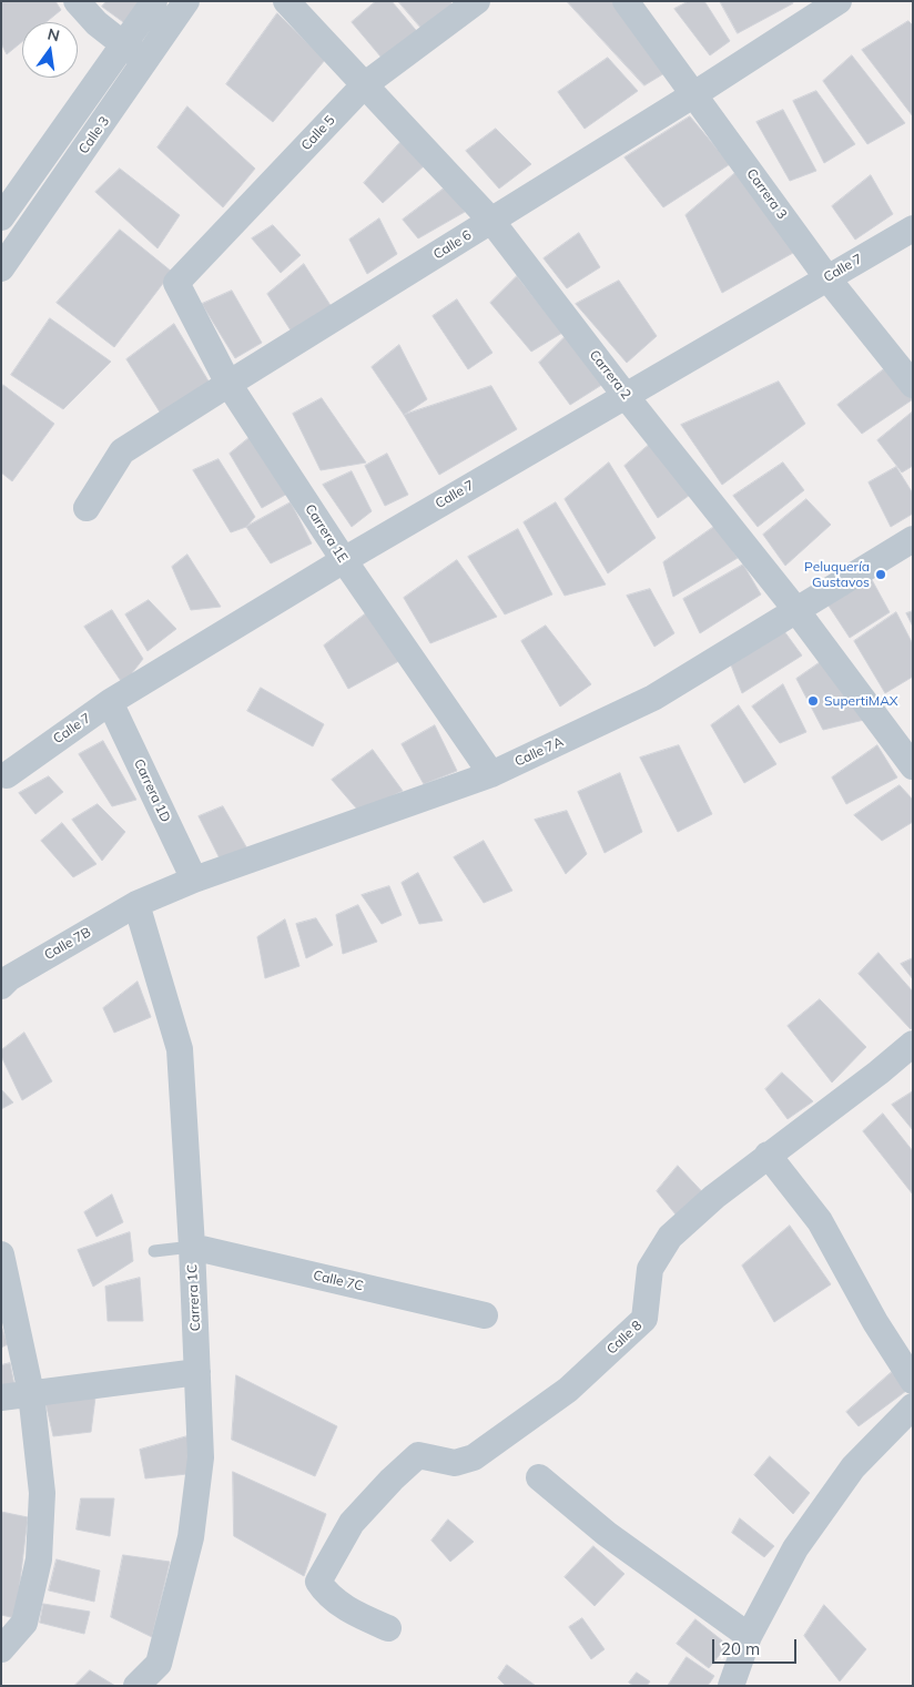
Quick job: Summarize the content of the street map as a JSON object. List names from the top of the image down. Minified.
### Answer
{"streets":{"street":["Calle 5","Calle 3","Carrera 3","Calle 6","Calle 7","Carrera 2","Carrera 1E","Calle 7A","Carrera 1D","Calle 7B","Calle 7C","Carrera 1C","Calle 8"]},"crossings":[["Calle 5","Carrera 2"],["Calle 5","Carrera 1E"],["Carrera 3","Calle 6"],["Carrera 3","Calle 7"],["Calle 6","Carrera 2"],["Calle 6","Carrera 1E"],["Calle 7","Carrera 2"],["Calle 7","Carrera 1E"],["Calle 7","Carrera 1D"],["Carrera 2","Calle 7A"],["Carrera 1E","Calle 7A"],["Calle 7A","Carrera 1D"],["Calle 7A","Calle 7B"],["Calle 7A","Carrera 1C"],["Calle 7B","Carrera 1C"],["Calle 7C","Carrera 1C"]],"places":["Peluquería Gustavos","SupertiMAX"],"scale_bar":"20 m","north":"top"}
